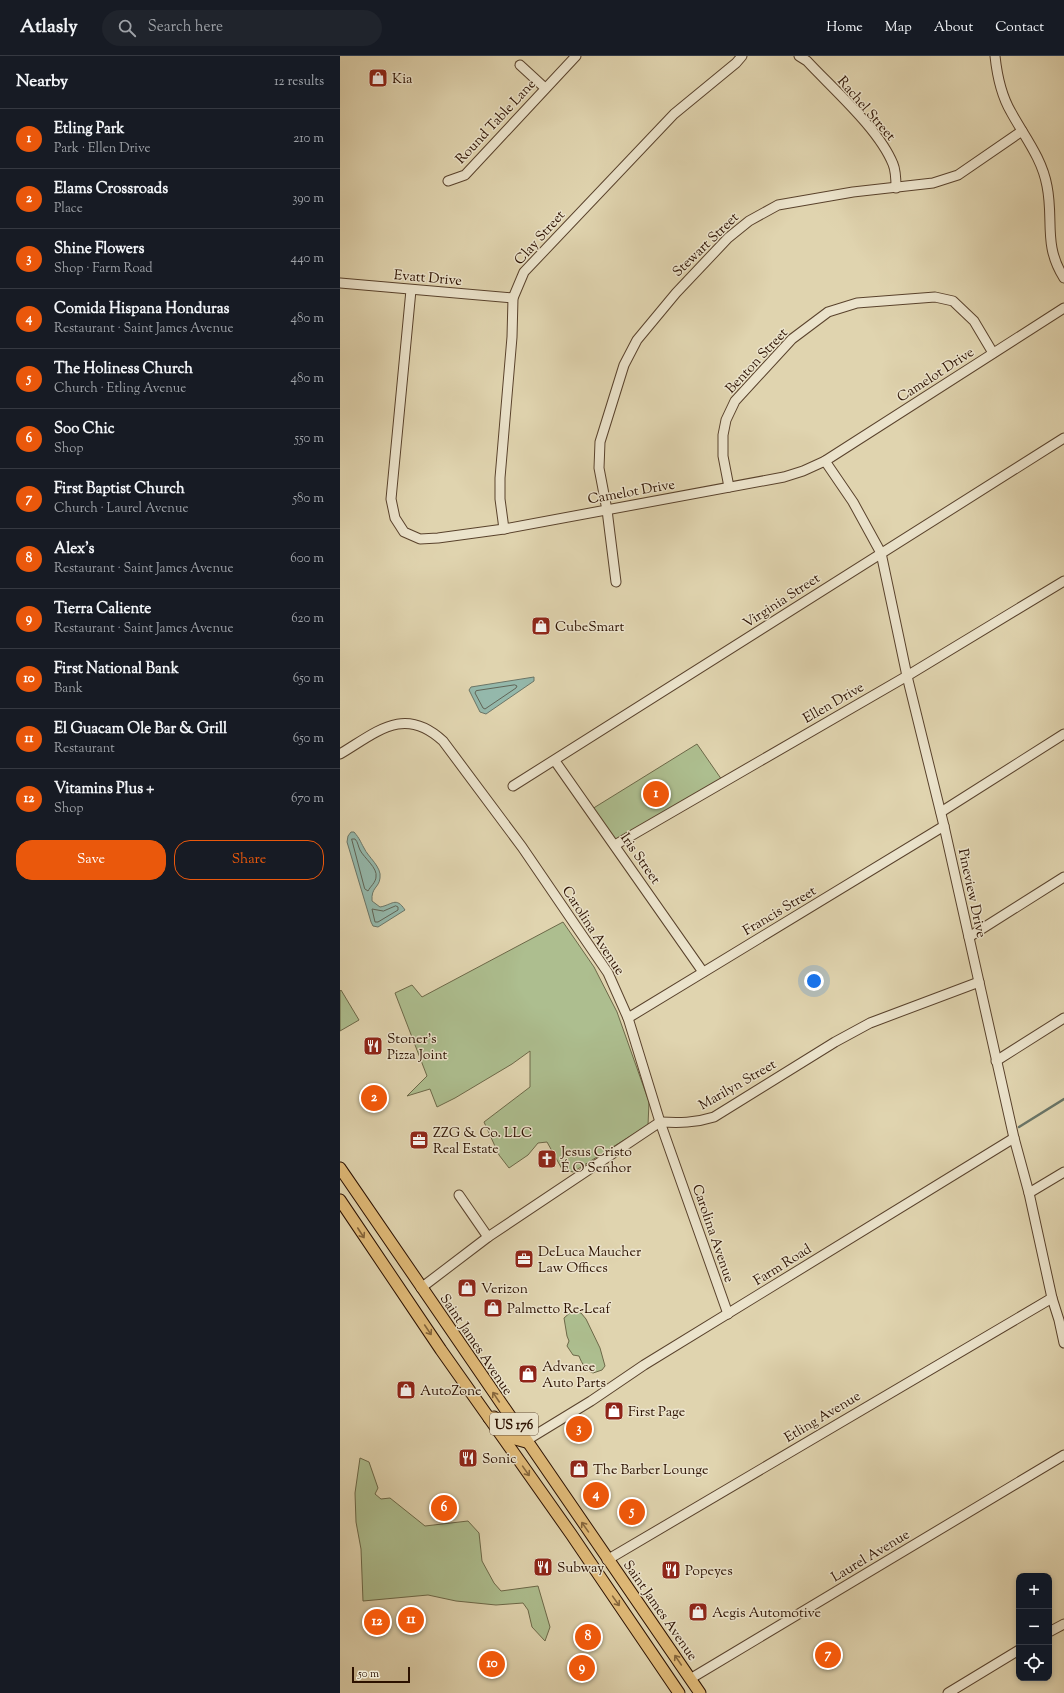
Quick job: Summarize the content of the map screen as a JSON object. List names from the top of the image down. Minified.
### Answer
{"streets":{"main road":["Saint James Avenue","US 176"],"street":["Rachel Street","Round Table Lane","Clay Street","Stewart Street","Evatt Drive","Benton Street","Camelot Drive","Virginia Street","Ellen Drive","Iris Street","Pineview Drive","Francis Street","Carolina Avenue","Marilyn Street","Farm Road","Etling Avenue","Laurel Avenue"]},"crossings":[["Rachel Street","Stewart Street"],["Clay Street","Evatt Drive"],["Clay Street","Camelot Drive"],["Stewart Street","Camelot Drive"],["Evatt Drive","Camelot Drive"],["Benton Street","Camelot Drive"],["Camelot Drive","Pineview Drive"],["Virginia Street","Iris Street"],["Virginia Street","Pineview Drive"],["Ellen Drive","Iris Street"],["Ellen Drive","Pineview Drive"],["Iris Street","Francis Street"],["Pineview Drive","Francis Street"],["Pineview Drive","Marilyn Street"],["Pineview Drive","Farm Road"],["Pineview Drive","Etling Avenue"],["Francis Street","Carolina Avenue"],["Carolina Avenue","Marilyn Street"],["Carolina Avenue","Farm Road"],["Farm Road","Saint James Avenue"],["Saint James Avenue","Etling Avenue"],["Saint James Avenue","Laurel Avenue"]],"places":{"shop":["Kia","CubeSmart","Verizon","Palmetto Re-Leaf","Advance Auto Parts","AutoZone","First Page","The Barber Lounge","Aegis Automotive"],"restaurant":["Stoner's Pizza Joint","Sonic","Subway","Popeyes"],"office":["ZZG & Co. LLC Real Estate","DeLuca Maucher Law Offices"],"church":["Jesus Cristo É O Senhor"]},"scale_bar":"50 m","page":{"header":"Atlasly","search":"Search here","nav":["Home","Map","About","Contact"],"heading":["Nearby","12 results"],"list":[{"mark":"1","name":"Etling Park","note":"Park · Ellen Drive","value":"210 m"},{"mark":"2","name":"Elams Crossroads","note":"Place","value":"390 m"},{"mark":"3","name":"Shine Flowers","note":"Shop · Farm Road","value":"440 m"},{"mark":"4","name":"Comida Hispana Honduras","note":"Restaurant · Saint James Avenue","value":"480 m"},{"mark":"5","name":"The Holiness Church","note":"Church · Etling Avenue","value":"480 m"},{"mark":"6","name":"Soo Chic","note":"Shop","value":"550 m"},{"mark":"7","name":"First Baptist Church","note":"Church · Laurel Avenue","value":"580 m"},{"mark":"8","name":"Alex's","note":"Restaurant · Saint James Avenue","value":"600 m"},{"mark":"9","name":"Tierra Caliente","note":"Restaurant · Saint James Avenue","value":"620 m"},{"mark":"10","name":"First National Bank","note":"Bank","value":"650 m"},{"mark":"11","name":"El Guacam Ole Bar & Grill","note":"Restaurant","value":"650 m"},{"mark":"12","name":"Vitamins Plus +","note":"Shop","value":"670 m"}],"pins":["1","2","3","4","6","5","11","12","8","7","10","9"],"buttons":["Save","Share"],"map_buttons":["+","−"],"scale":"50 m"}}
